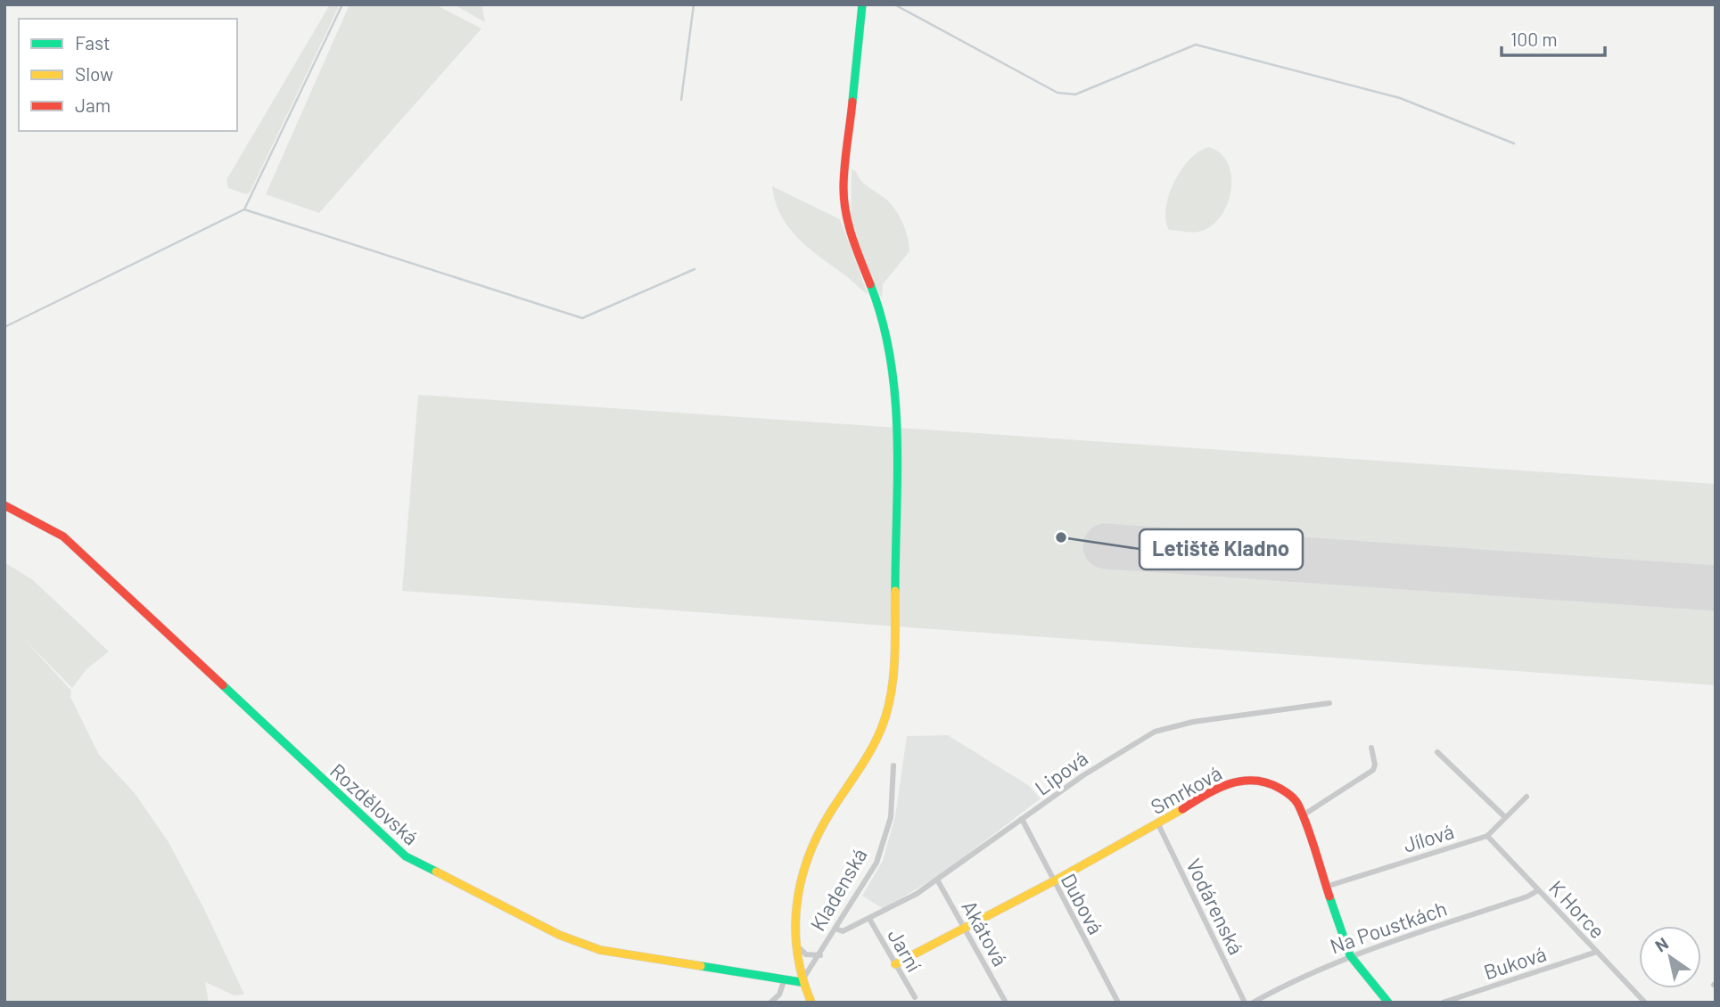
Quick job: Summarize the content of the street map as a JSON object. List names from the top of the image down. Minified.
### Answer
{"streets":{"street":["Lipová","Smrková","Rozdělovská","Jílová","Kladenská","Dubová","Vodárenská","K Horce","Na Poustkách","Akátová","Jarní","Buková"]},"crossings":[["Lipová","Kladenská"],["Lipová","Dubová"],["Lipová","Akátová"],["Lipová","Jarní"],["Smrková","Jílová"],["Smrková","Dubová"],["Smrková","Vodárenská"],["Smrková","Na Poustkách"],["Smrková","Akátová"],["Smrková","Jarní"],["Rozdělovská","Kladenská"],["Jílová","K Horce"],["K Horce","Na Poustkách"],["K Horce","Buková"]],"places":["Letiště Kladno"],"legend":["Fast","Slow","Jam"],"scale_bar":"100 m","north":"top left"}
